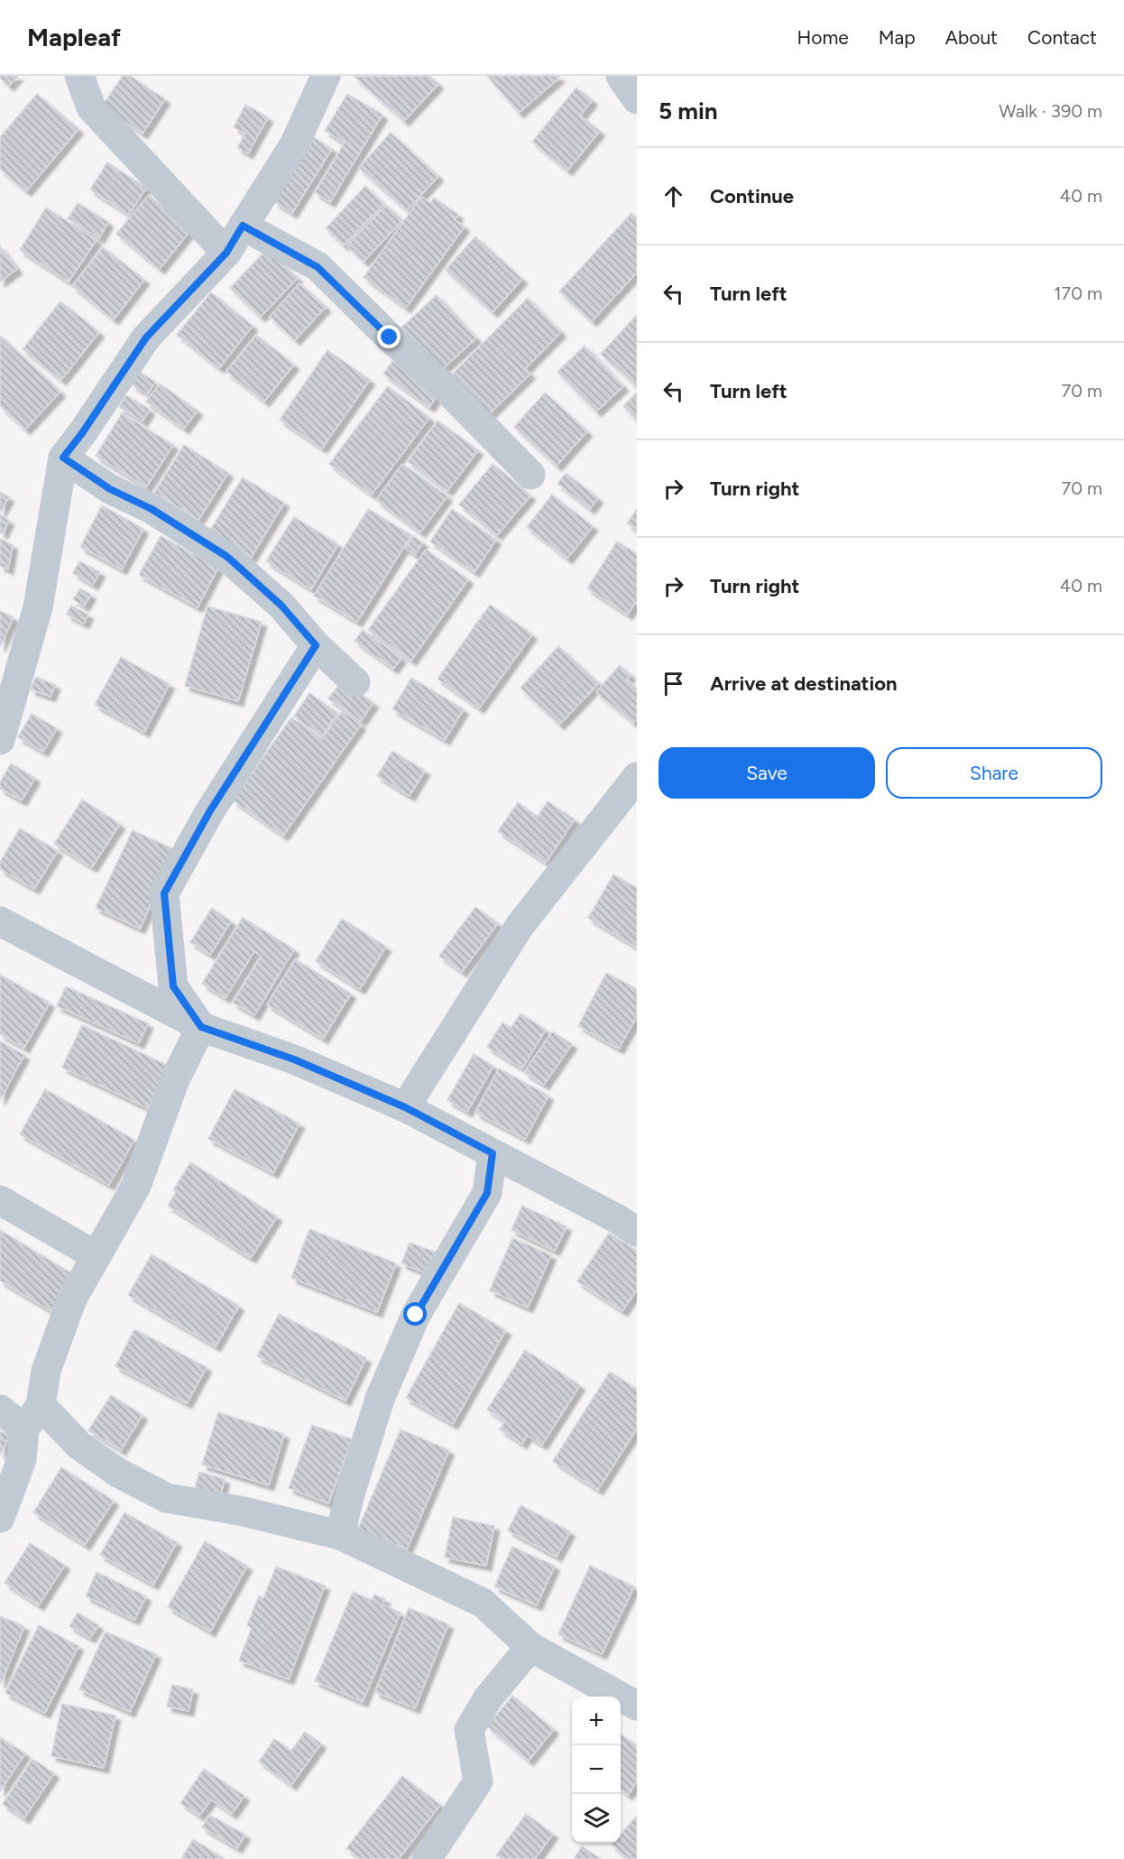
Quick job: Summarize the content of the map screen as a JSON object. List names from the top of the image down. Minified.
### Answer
{"page":{"header":"Mapleaf","nav":["Home","Map","About","Contact"],"heading":["5 min","Walk · 390 m"],"list":[["Continue","40 m"],["Turn left","170 m"],["Turn left","70 m"],["Turn right","70 m"],["Turn right","40 m"],"Arrive at destination"],"buttons":["Save","Share"],"map_buttons":["+","−"]}}
